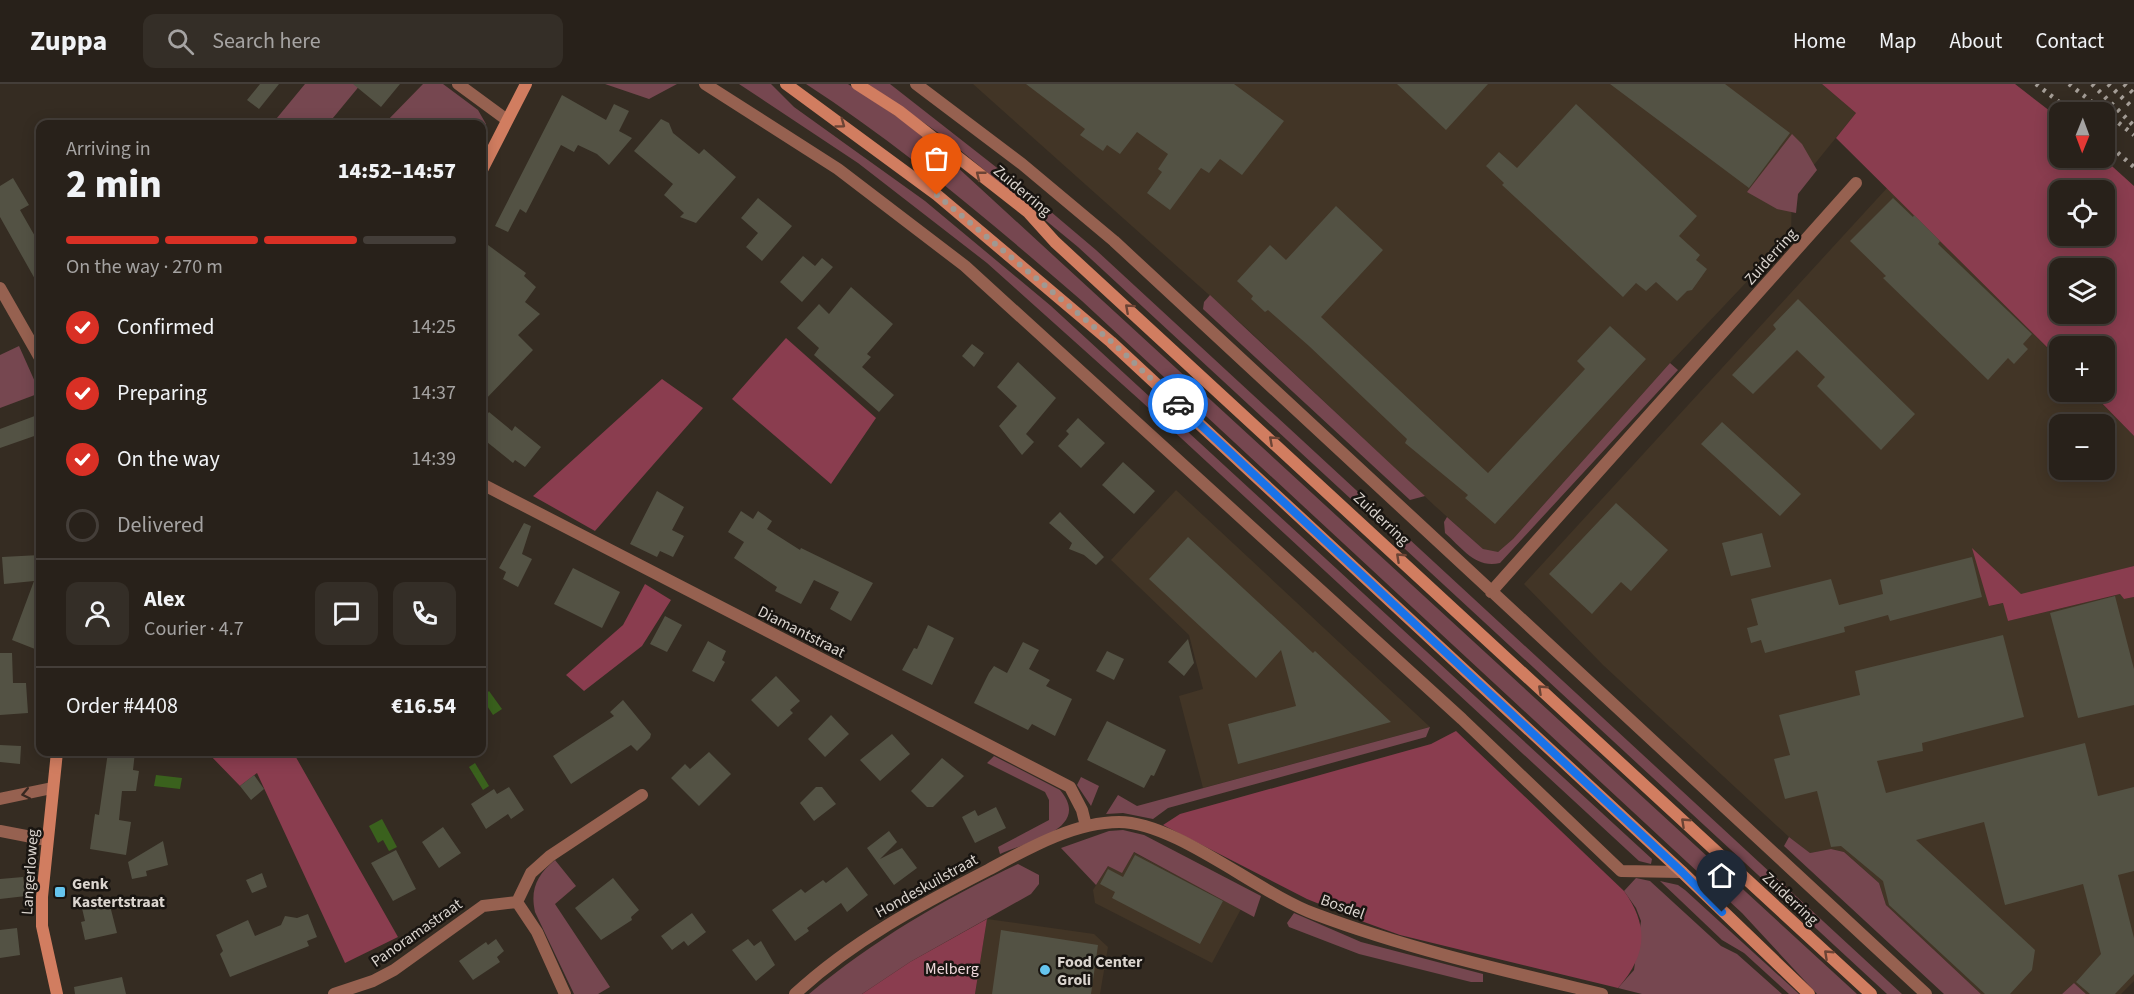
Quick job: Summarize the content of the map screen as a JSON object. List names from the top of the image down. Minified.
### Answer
{"streets":{"main road":["Zuiderring","Langerloweg"],"street":["Diamantstraat","Hondeskuilstraat","Bosdel","Panoramastraat"]},"crossings":[["Diamantstraat","Hondeskuilstraat"],["Diamantstraat","Bosdel"],["Hondeskuilstraat","Bosdel"]],"parks":["Melberg"],"places":{"transit":["Genk Kastertstraat"],"other":["Food Center Groli"]},"north":"bottom","page":{"header":"Zuppa","search":"Search here","nav":["Home","Map","About","Contact"],"map_buttons":["+","−"],"heading":["2 min","Arriving in","14:52–14:57"],"panel":["Alex","Courier · 4.7","Order #4408","€16.54"],"bar":"On the way · 270 m","list":[["Confirmed","14:25"],["Preparing","14:37"],["On the way","14:39"],"Delivered"]}}
